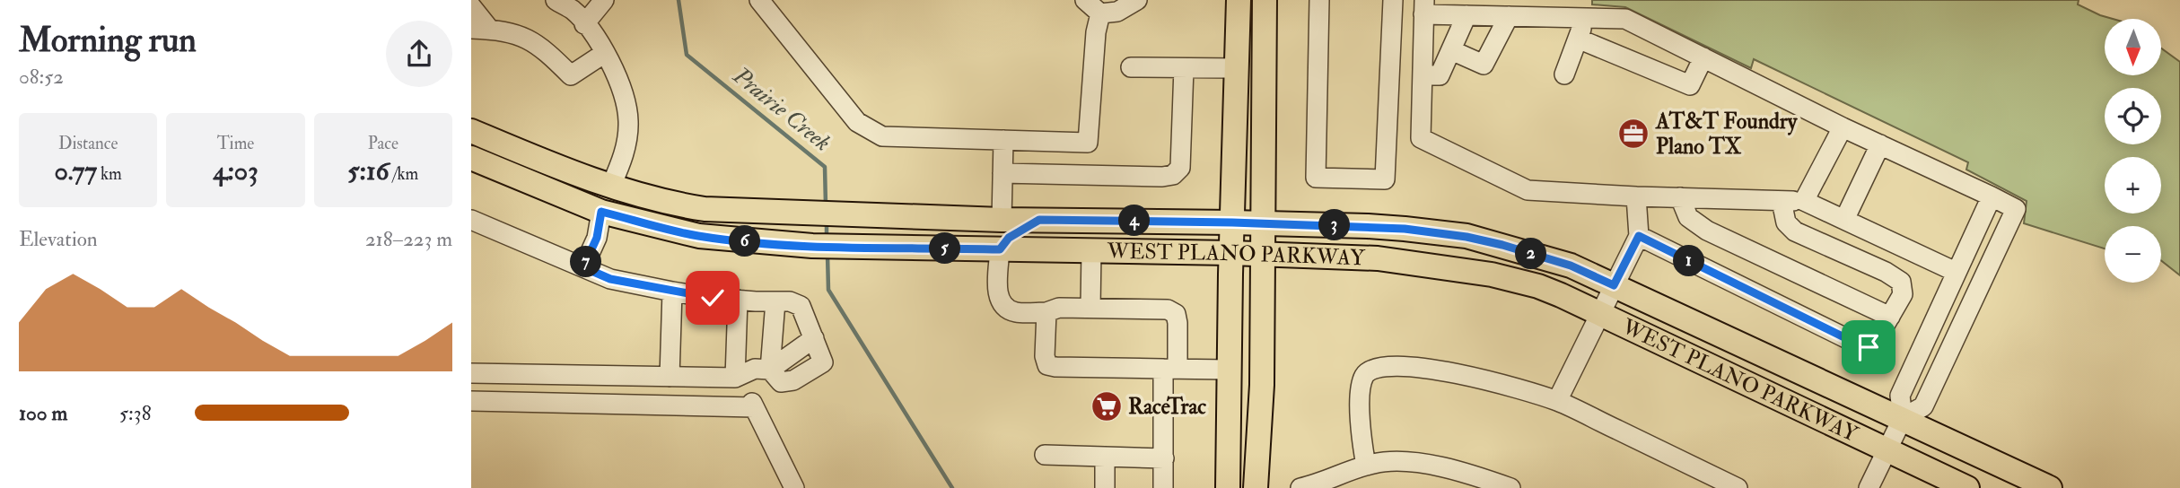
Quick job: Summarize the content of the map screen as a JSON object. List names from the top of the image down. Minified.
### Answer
{"streets":{"main road":["WEST PLANO PARKWAY"]},"water":["Prairie Creek"],"places":{"office":["AT&T Foundry Plano TX"],"supermarket":["RaceTrac"]},"north":"bottom","page":{"heading":["Morning run","08:52"],"map_buttons":["+","−"],"stats":[["Distance","0.77 km"],["Time","4:03"],["Pace","5:16 /km"]],"pins":["4","3","6","5","2","1","7"],"chart":["Elevation","218–223 m"],"list":[{"name":"100 m","note":"5:38"}]}}
